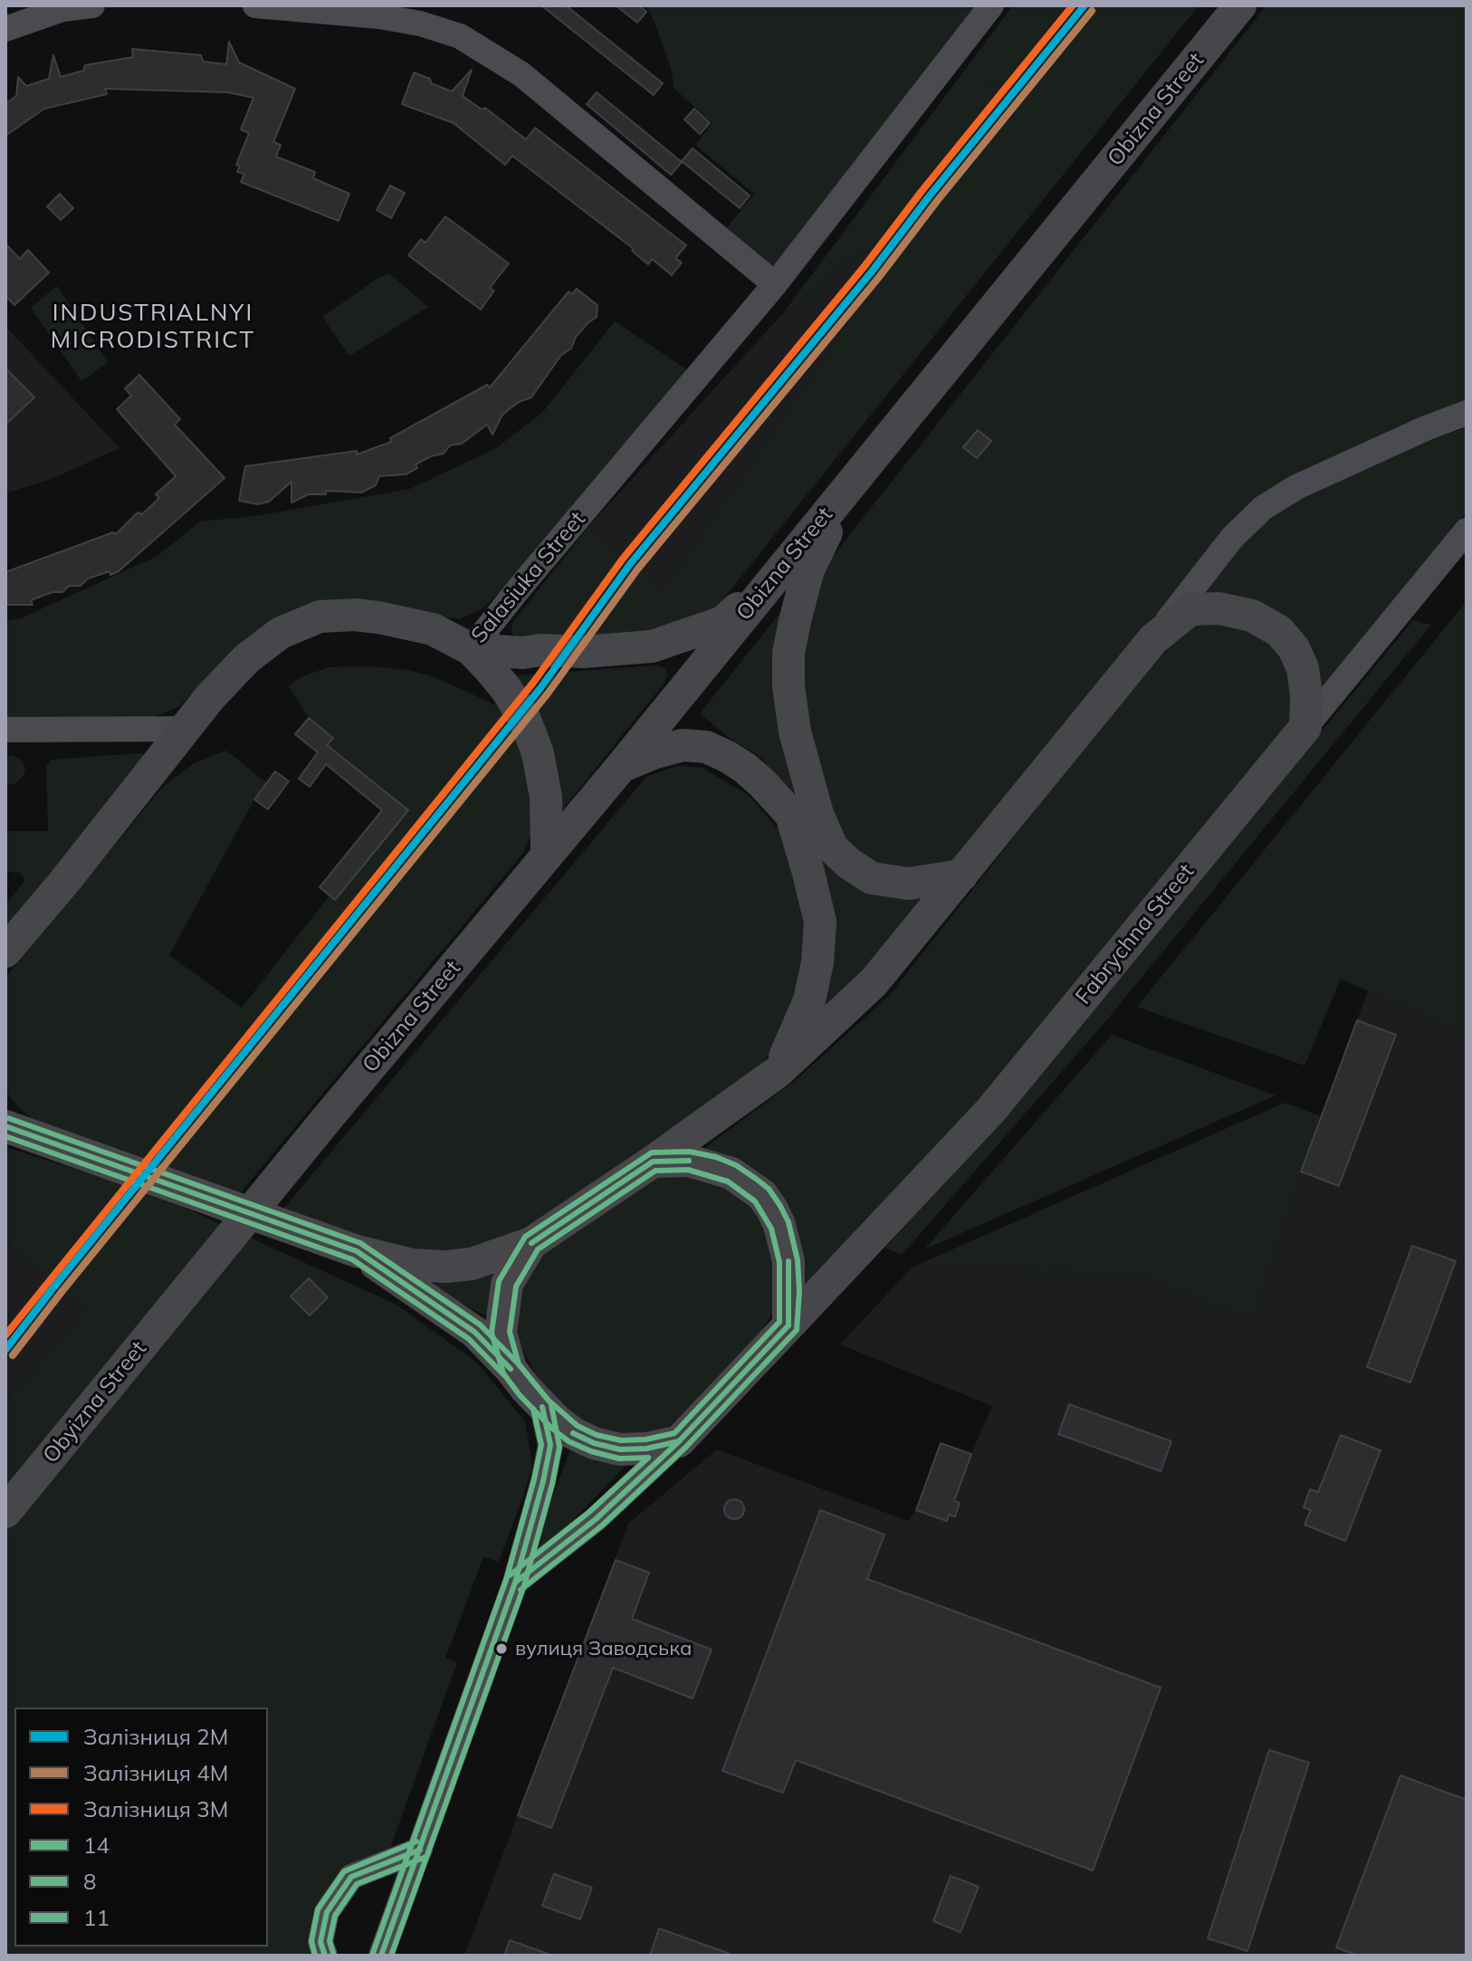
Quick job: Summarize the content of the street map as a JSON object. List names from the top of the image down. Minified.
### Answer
{"streets":{"main road":["Obizna Street","Salasiuka Street","Fabrychna Street","Obyizna Street"]},"crossings":[["Obizna Street","Obyizna Street"]],"districts":["INDUSTRIALNYI MICRODISTRICT"],"places":["вулиця Заводська"],"lines":["rail line 2М","rail line 3М","rail line 4М","transit line 11","transit line 14","transit line 8"],"legend":["Залізниця 2М","Залізниця 4М","Залізниця 3М","14","8","11"]}
